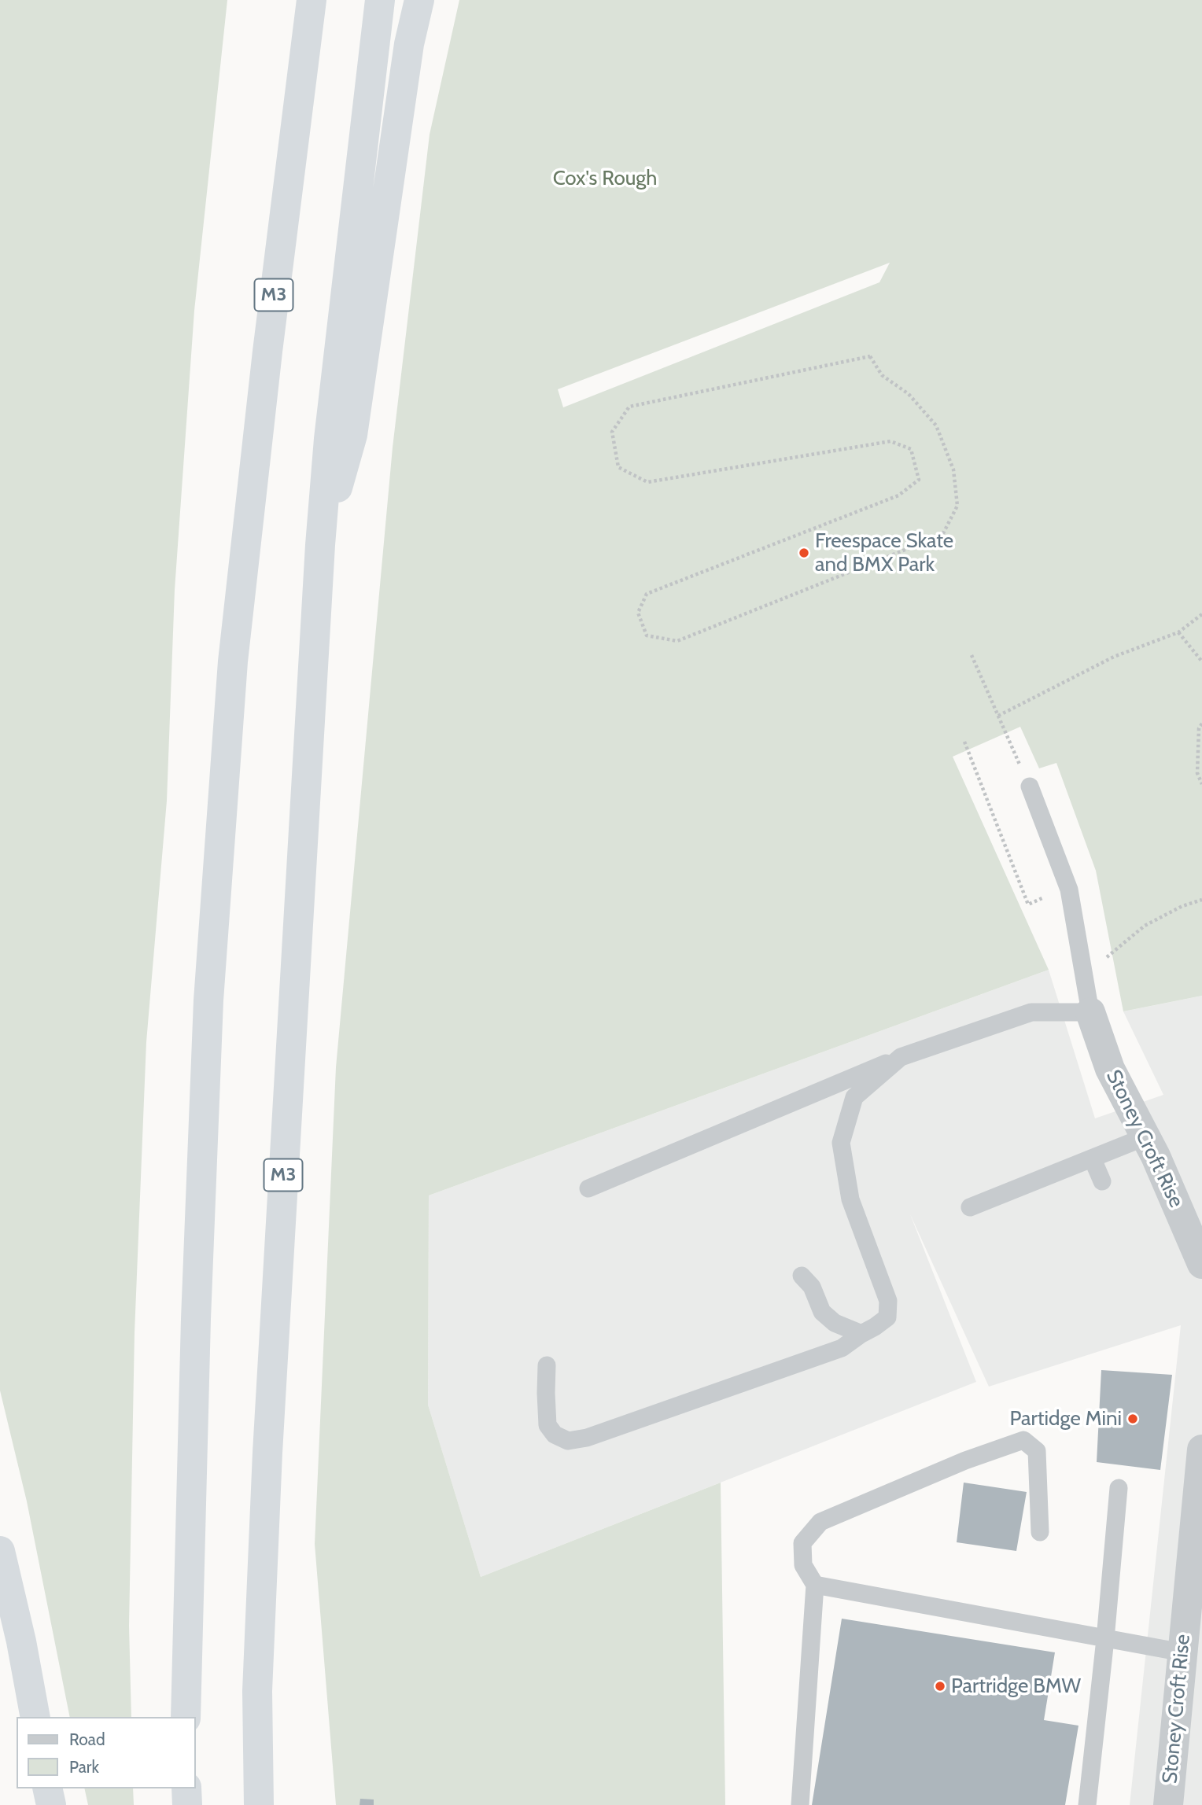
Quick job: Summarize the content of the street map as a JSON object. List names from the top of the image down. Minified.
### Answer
{"streets":{"highway":["M3"],"street":["Stoney Croft Rise"]},"parks":["Cox's Rough"],"places":["Freespace Skate and BMX Park","Partidge Mini","Partridge BMW"],"legend":["Road","Park"]}
